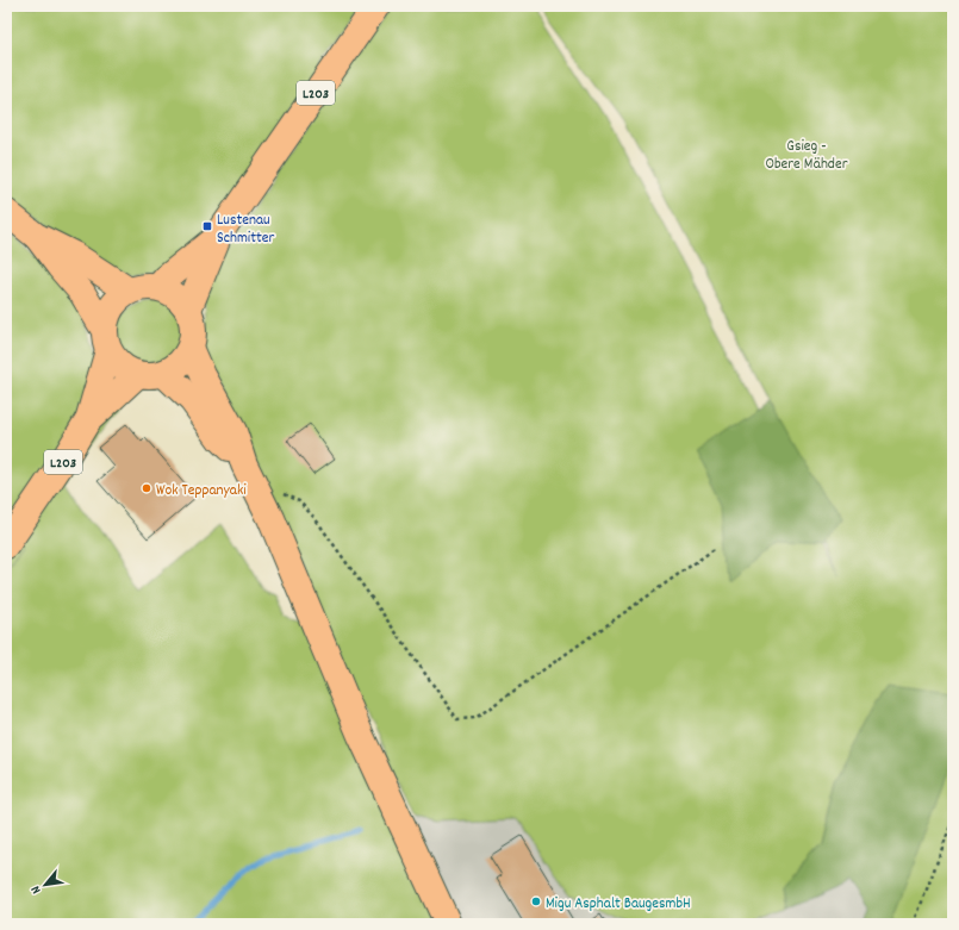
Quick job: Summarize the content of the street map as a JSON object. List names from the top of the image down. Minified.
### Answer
{"streets":{"main road":["L203"]},"parks":["Gsieg - Obere Mähder"],"places":{"transit":["Lustenau Schmitter"],"other":["Wok Teppanyaki","Migu Asphalt BaugesmbH"]},"north":"bottom left"}
